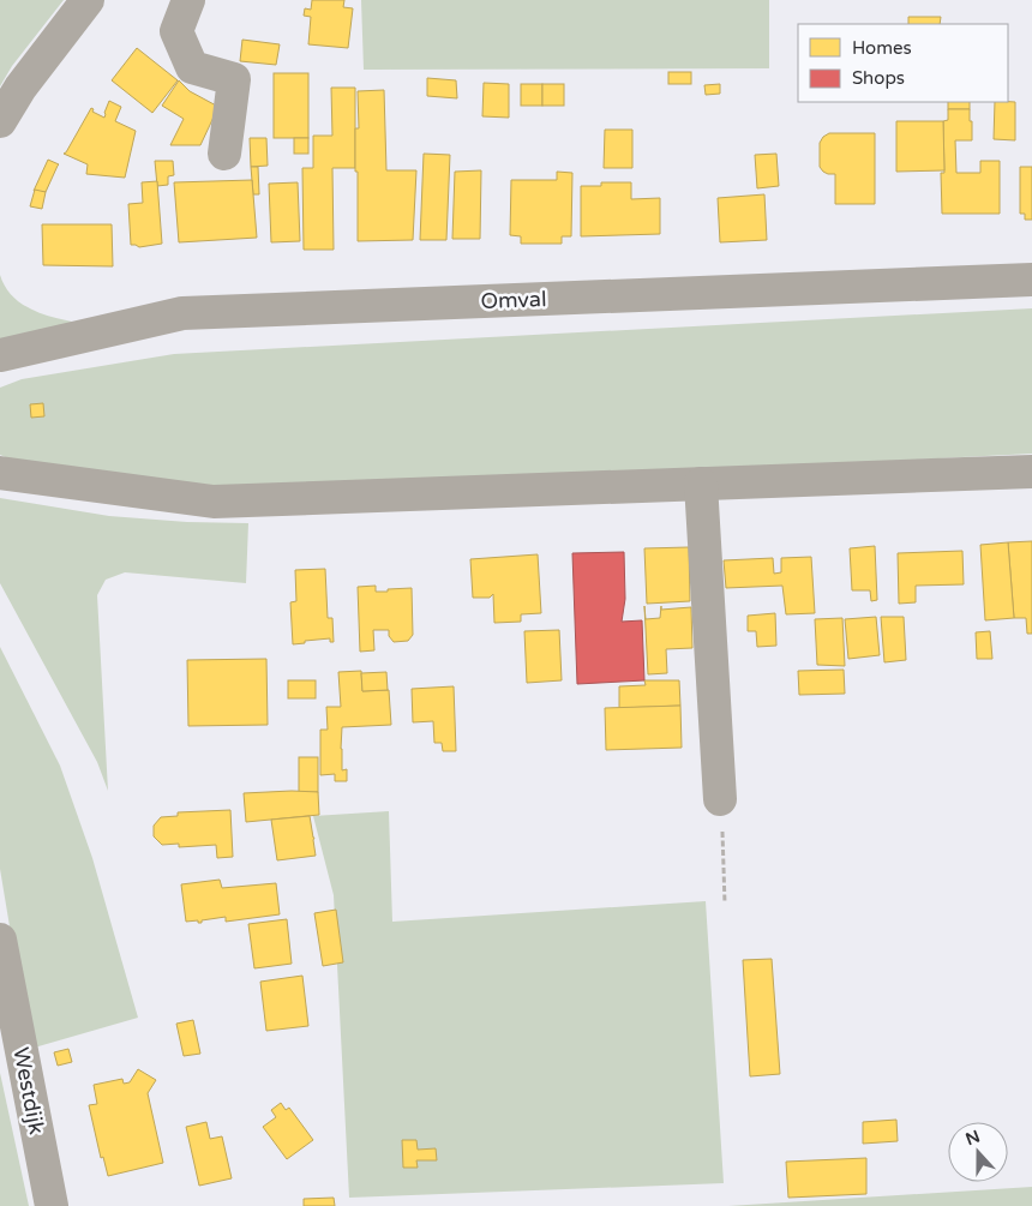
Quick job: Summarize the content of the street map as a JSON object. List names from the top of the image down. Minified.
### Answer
{"streets":{"street":["Omval","Westdijk"]},"legend":["Homes","Shops"],"north":"top"}
